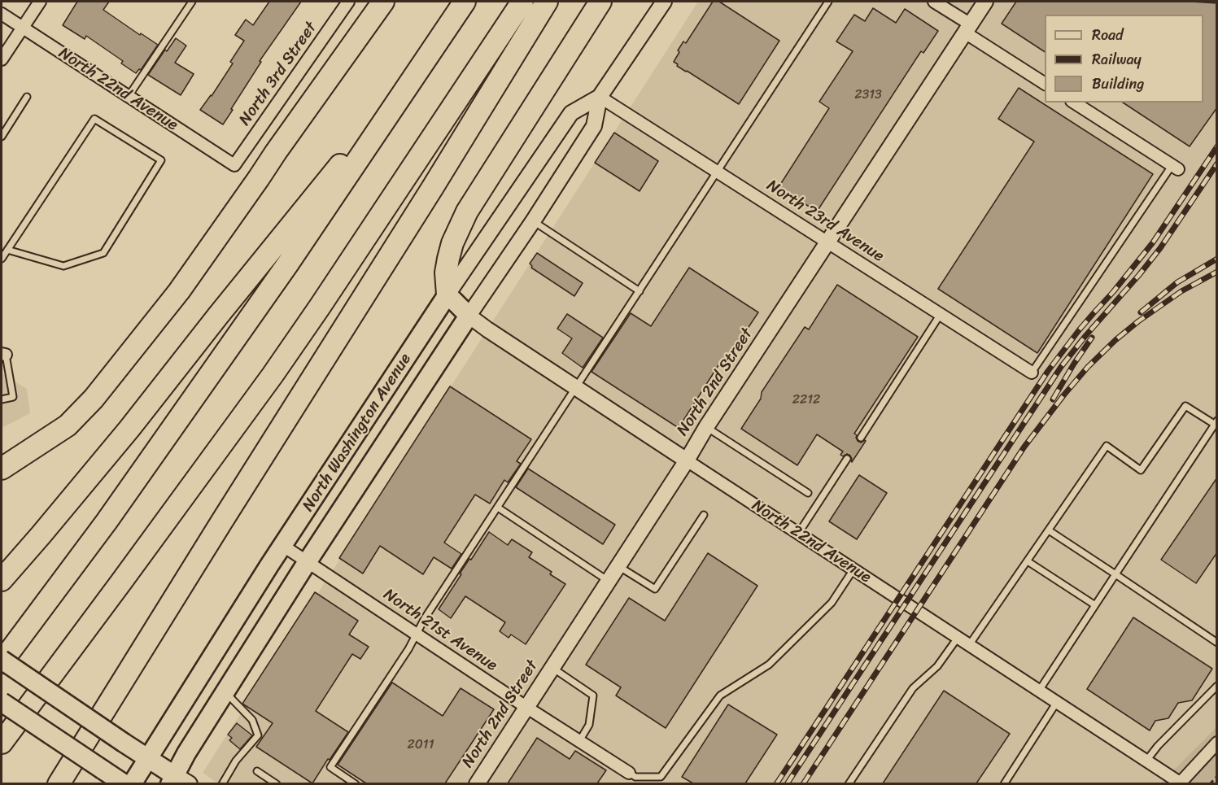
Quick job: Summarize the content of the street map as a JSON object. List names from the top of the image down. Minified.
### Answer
{"streets":{"main road":["North 22nd Avenue","North Washington Avenue"],"street":["North 3rd Street","North 23rd Avenue","North 2nd Street","North 21st Avenue"]},"crossings":[["North 3rd Street","North 22nd Avenue"],["North 22nd Avenue","North 2nd Street"],["North 22nd Avenue","North Washington Avenue"],["North 23rd Avenue","North 2nd Street"],["North 23rd Avenue","North Washington Avenue"],["North 2nd Street","North 21st Avenue"],["North Washington Avenue","North 21st Avenue"]],"house_numbers":["2313","2212","2011"],"legend":["Road","Railway","Building"]}
